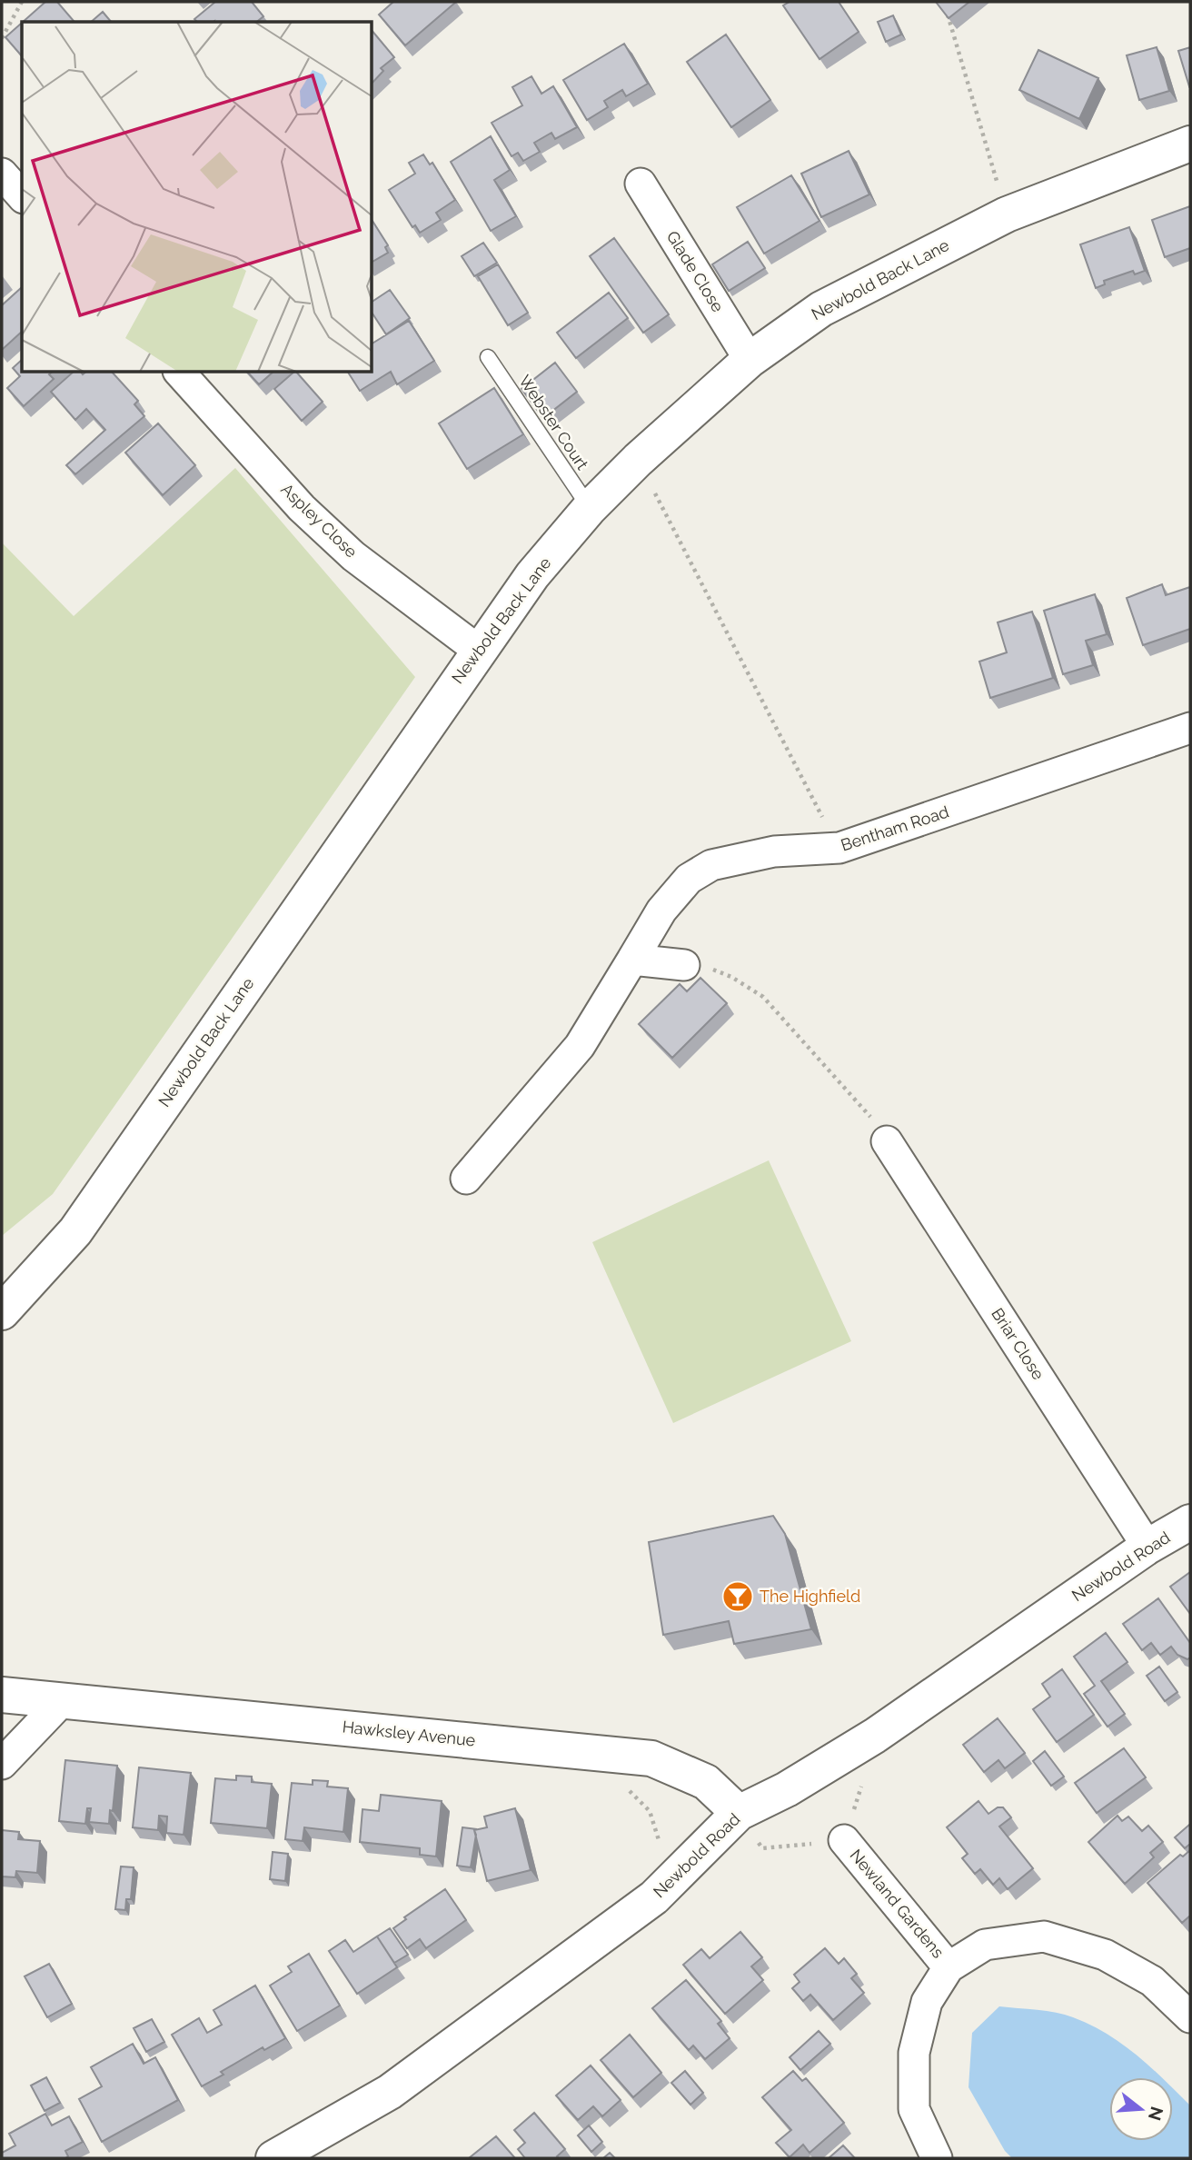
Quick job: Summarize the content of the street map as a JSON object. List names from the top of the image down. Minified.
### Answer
{"streets":{"street":["Glade Close","Newbold Back Lane","Aspley Close","Bentham Road","Briar Close","Newbold Road","Hawksley Avenue","Newland Gardens"],"lane":["Webster Court"]},"crossings":[["Glade Close","Newbold Back Lane"],["Newbold Back Lane","Webster Court"],["Newbold Back Lane","Aspley Close"],["Briar Close","Newbold Road"],["Newbold Road","Hawksley Avenue"]],"places":{"bar":["The Highfield"]},"north":"right"}
